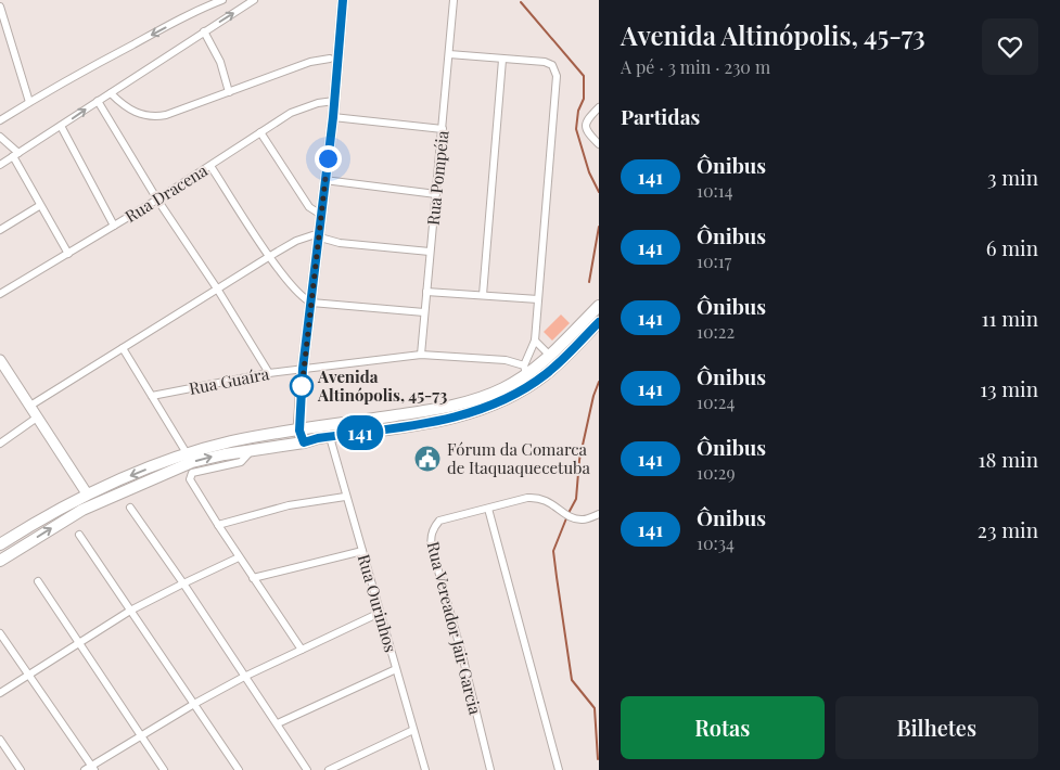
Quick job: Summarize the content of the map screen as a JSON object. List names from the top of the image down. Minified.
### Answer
{"streets":{"street":["Rua Pompéia","Rua Dracena","Rua Guaíra","Rua Ourinhos","Rua Vereador Jair Garcia"]},"crossings":[["Rua Pompéia","Rua Guaíra"]],"places":{"other":["Avenida Altinópolis, 45-73"],"public building":["Fórum da Comarca de Itaquaquecetuba"]},"lines":["bus line 141"],"page":{"on_map":"141","heading":[["Avenida Altinópolis, 45-73","A pé · 3 min · 230 m"],"Partidas"],"list":[{"mark":"141","name":"Ônibus","note":"10:14","value":"3 min"},{"mark":"141","name":"Ônibus","note":"10:17","value":"6 min"},{"mark":"141","name":"Ônibus","note":"10:22","value":"11 min"},{"mark":"141","name":"Ônibus","note":"10:24","value":"13 min"},{"mark":"141","name":"Ônibus","note":"10:29","value":"18 min"},{"mark":"141","name":"Ônibus","note":"10:34","value":"23 min"}],"buttons":["Rotas","Bilhetes"]}}
